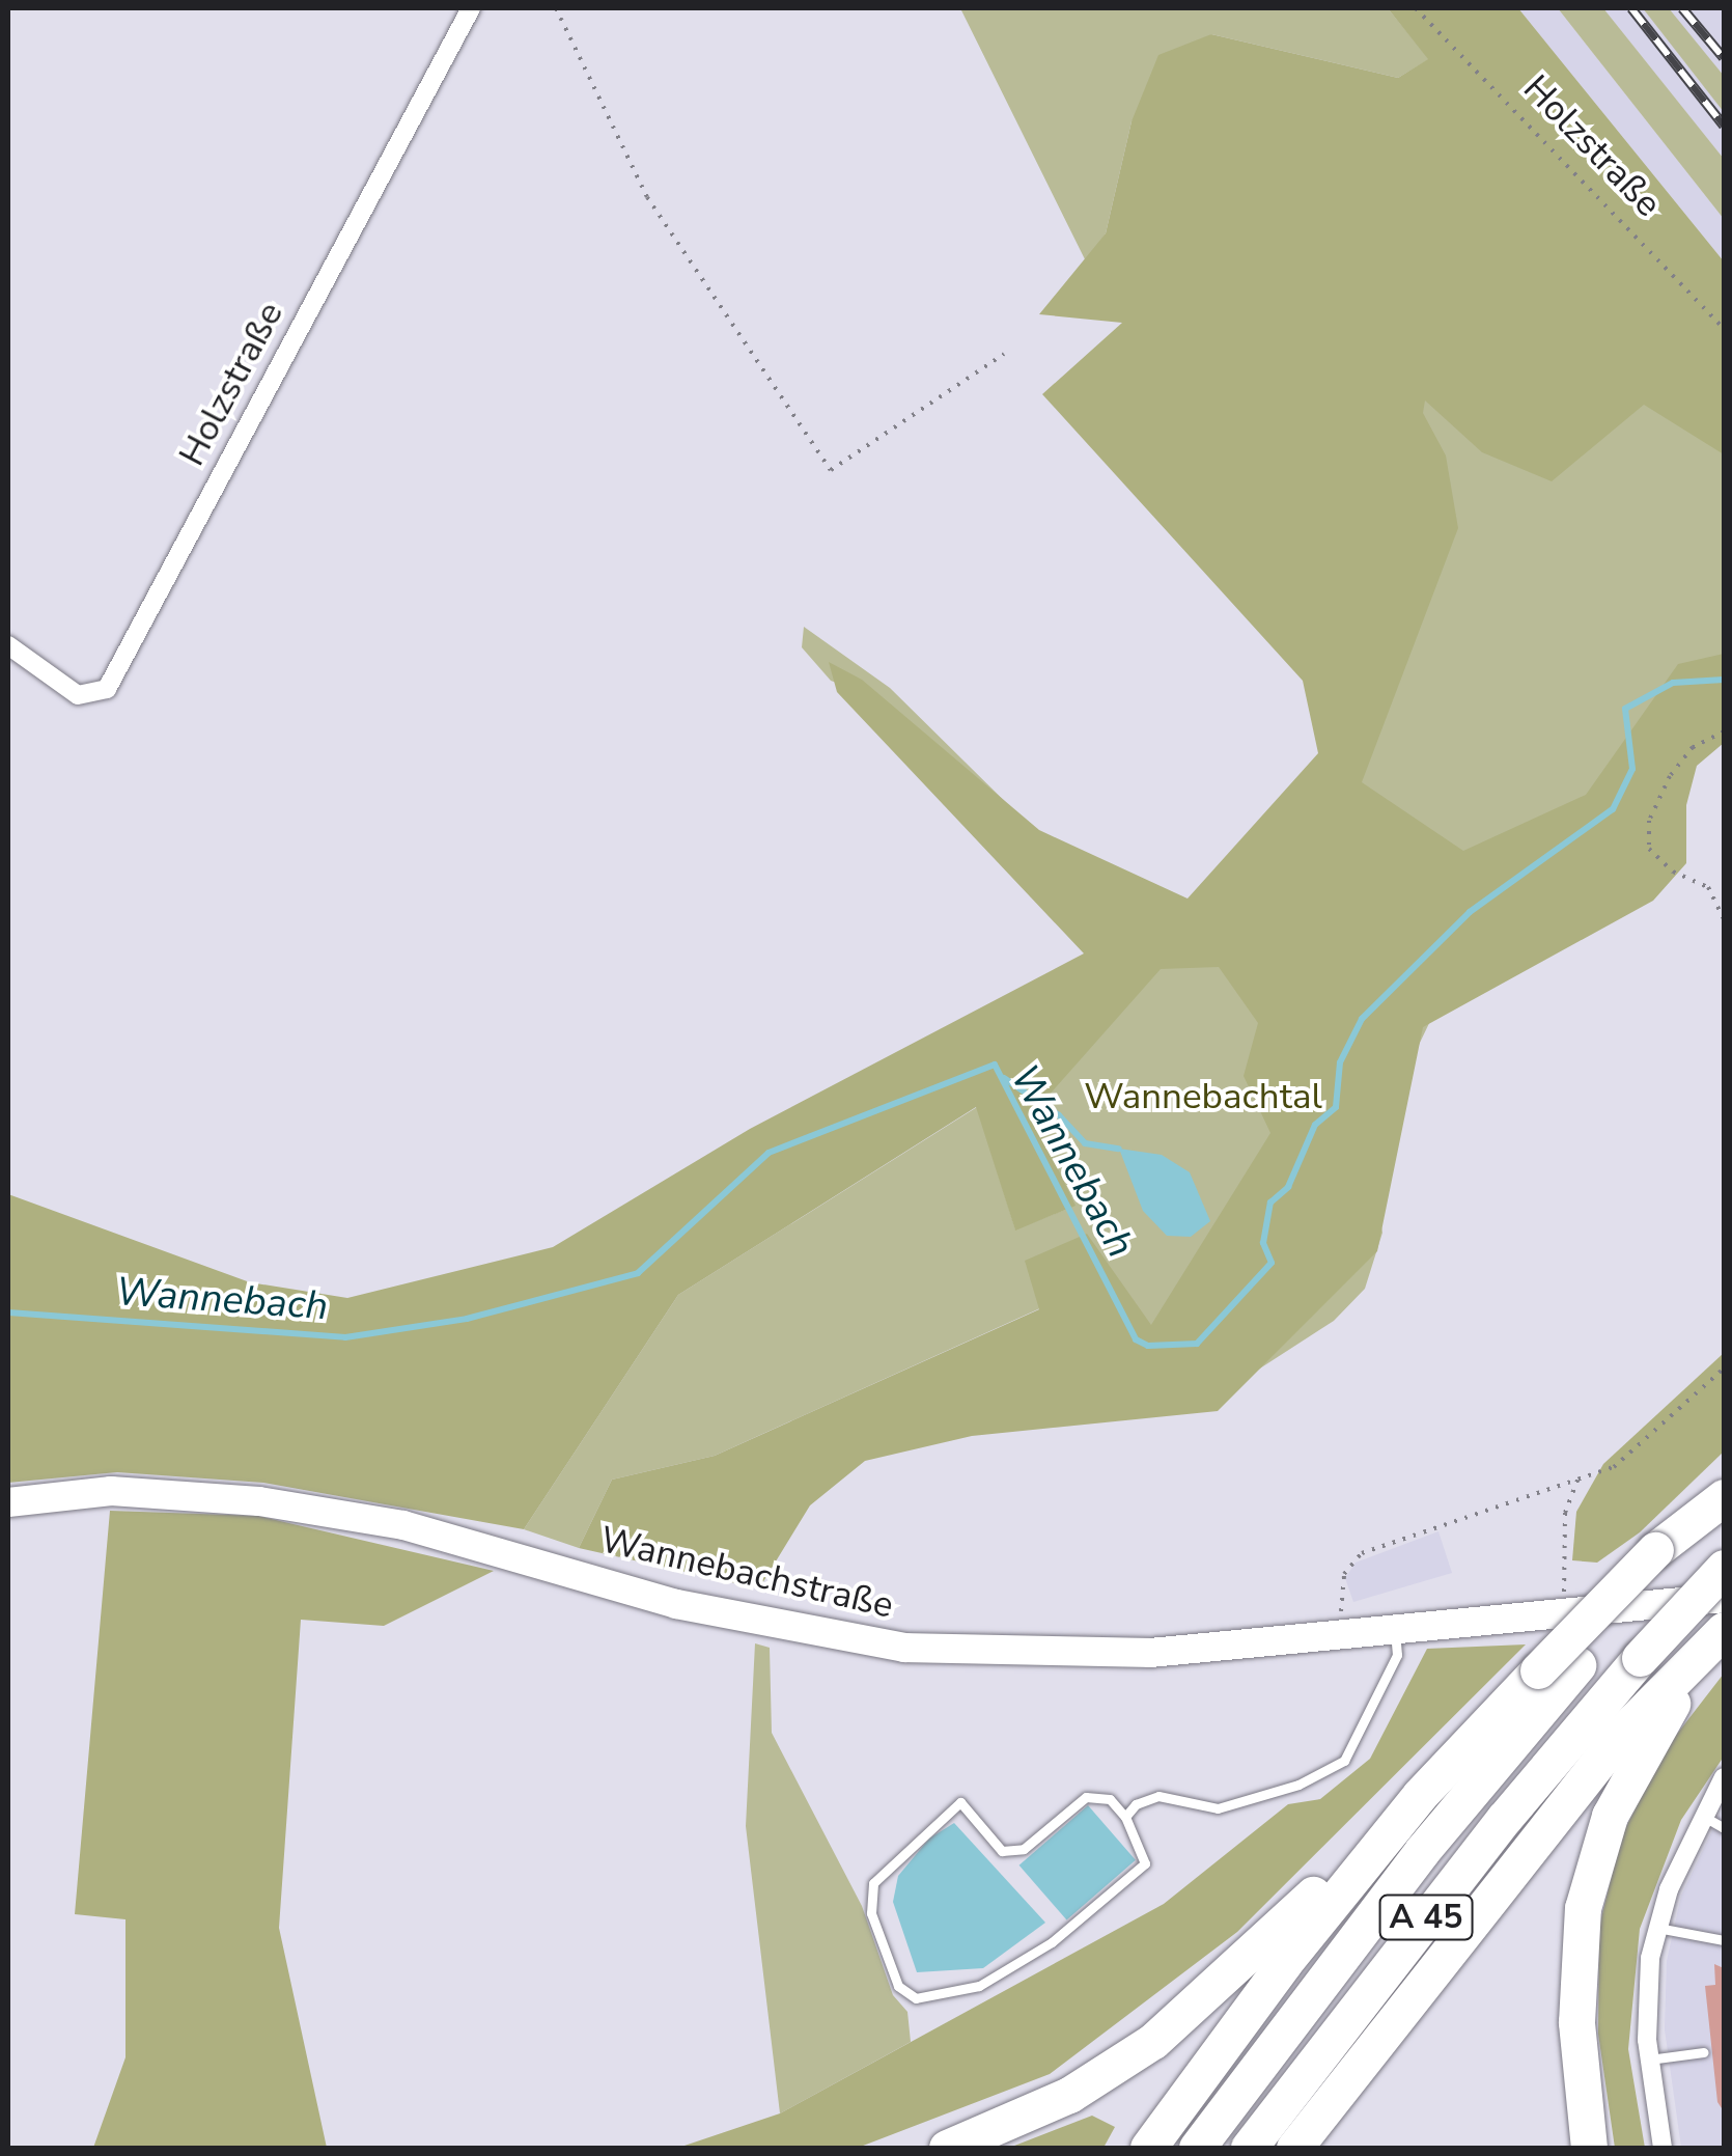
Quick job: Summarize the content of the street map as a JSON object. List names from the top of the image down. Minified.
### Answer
{"streets":{"highway":["A 45"],"main road":["Wannebachstraße"],"street":["Holzstraße"]},"water":["Wannebach"],"parks":["Wannebachtal"]}
